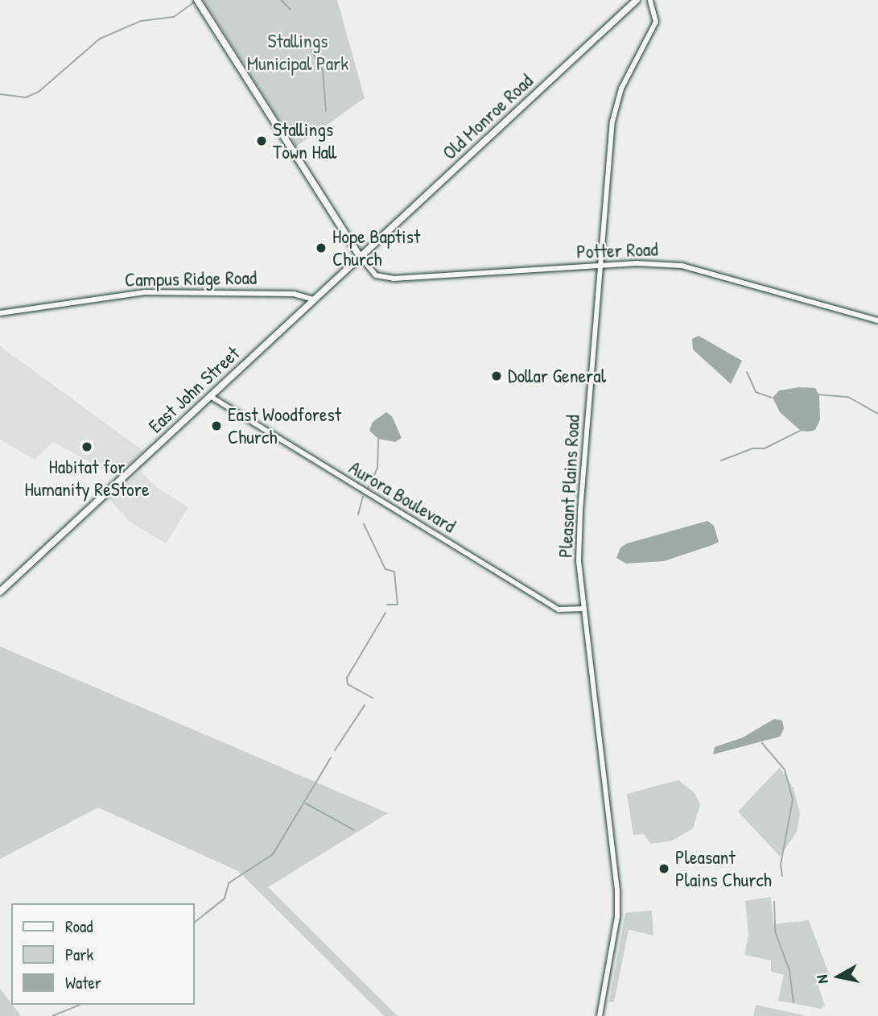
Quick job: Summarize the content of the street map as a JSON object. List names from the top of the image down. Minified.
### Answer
{"streets":{"main road":["Old Monroe Road","East John Street"],"street":["Potter Road","Campus Ridge Road","Pleasant Plains Road","Aurora Boulevard"]},"crossings":[["Old Monroe Road","Potter Road"],["Old Monroe Road","East John Street"],["Potter Road","East John Street"],["Potter Road","Pleasant Plains Road"],["Campus Ridge Road","East John Street"],["East John Street","Aurora Boulevard"],["Pleasant Plains Road","Aurora Boulevard"]],"parks":["Stallings Municipal Park"],"places":["Stallings Town Hall","Hope Baptist Church","Dollar General","East Woodforest Church","Habitat for Humanity ReStore","Pleasant Plains Church"],"legend":["Road","Park","Water"],"north":"left"}
